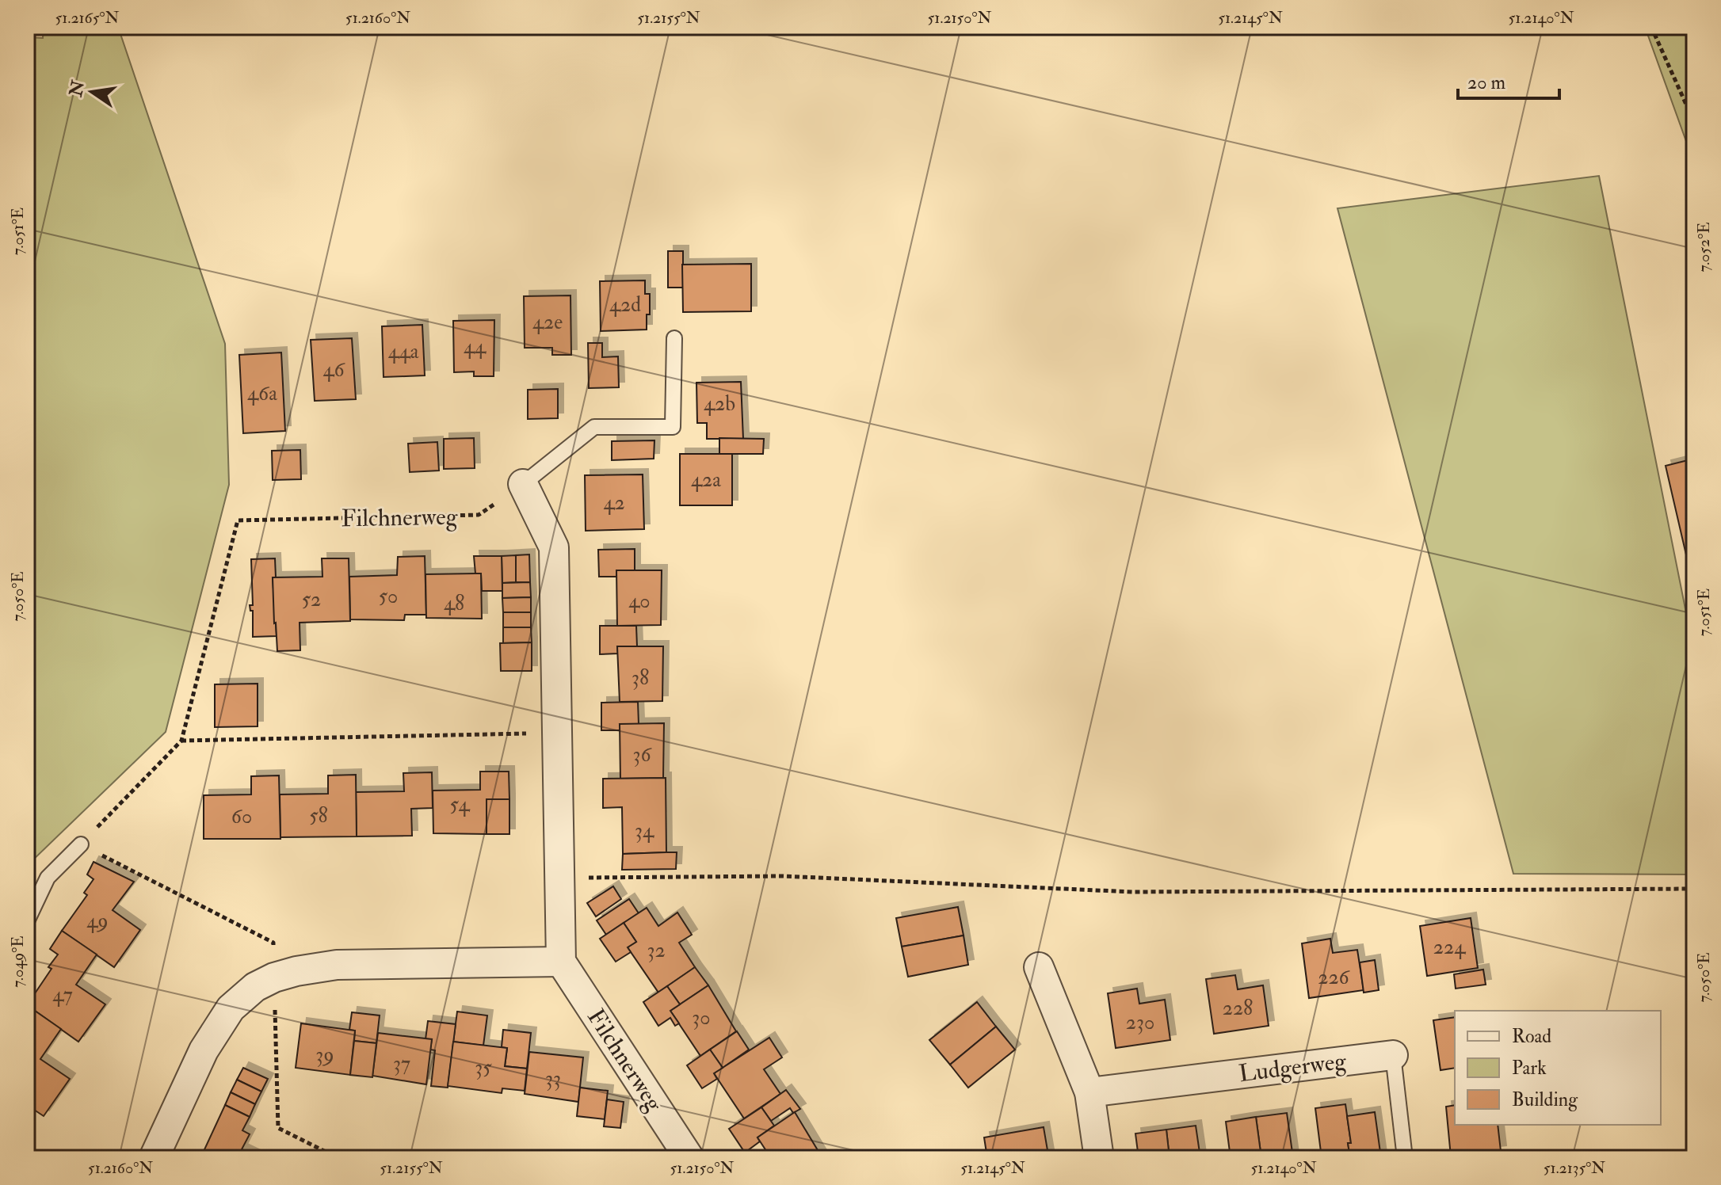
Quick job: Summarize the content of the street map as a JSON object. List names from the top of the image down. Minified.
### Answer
{"streets":{"street":["Filchnerweg","Ludgerweg"]},"house_numbers":["42d","42e","44","44a","46","46a","42b","42a","42","50","52","40","48","38","36","54","58","60","34","49","224","32","226","47","228","30","230","39","37","35","33"],"legend":["Road","Park","Building"],"scale_bar":"20 m","north":"left","coordinates":["51.2165°N","51.2160°N","51.2155°N","51.2150°N","51.2145°N","51.2140°N","7.051°E","7.052°E","7.050°E","7.049°E","51.2135°N"]}
